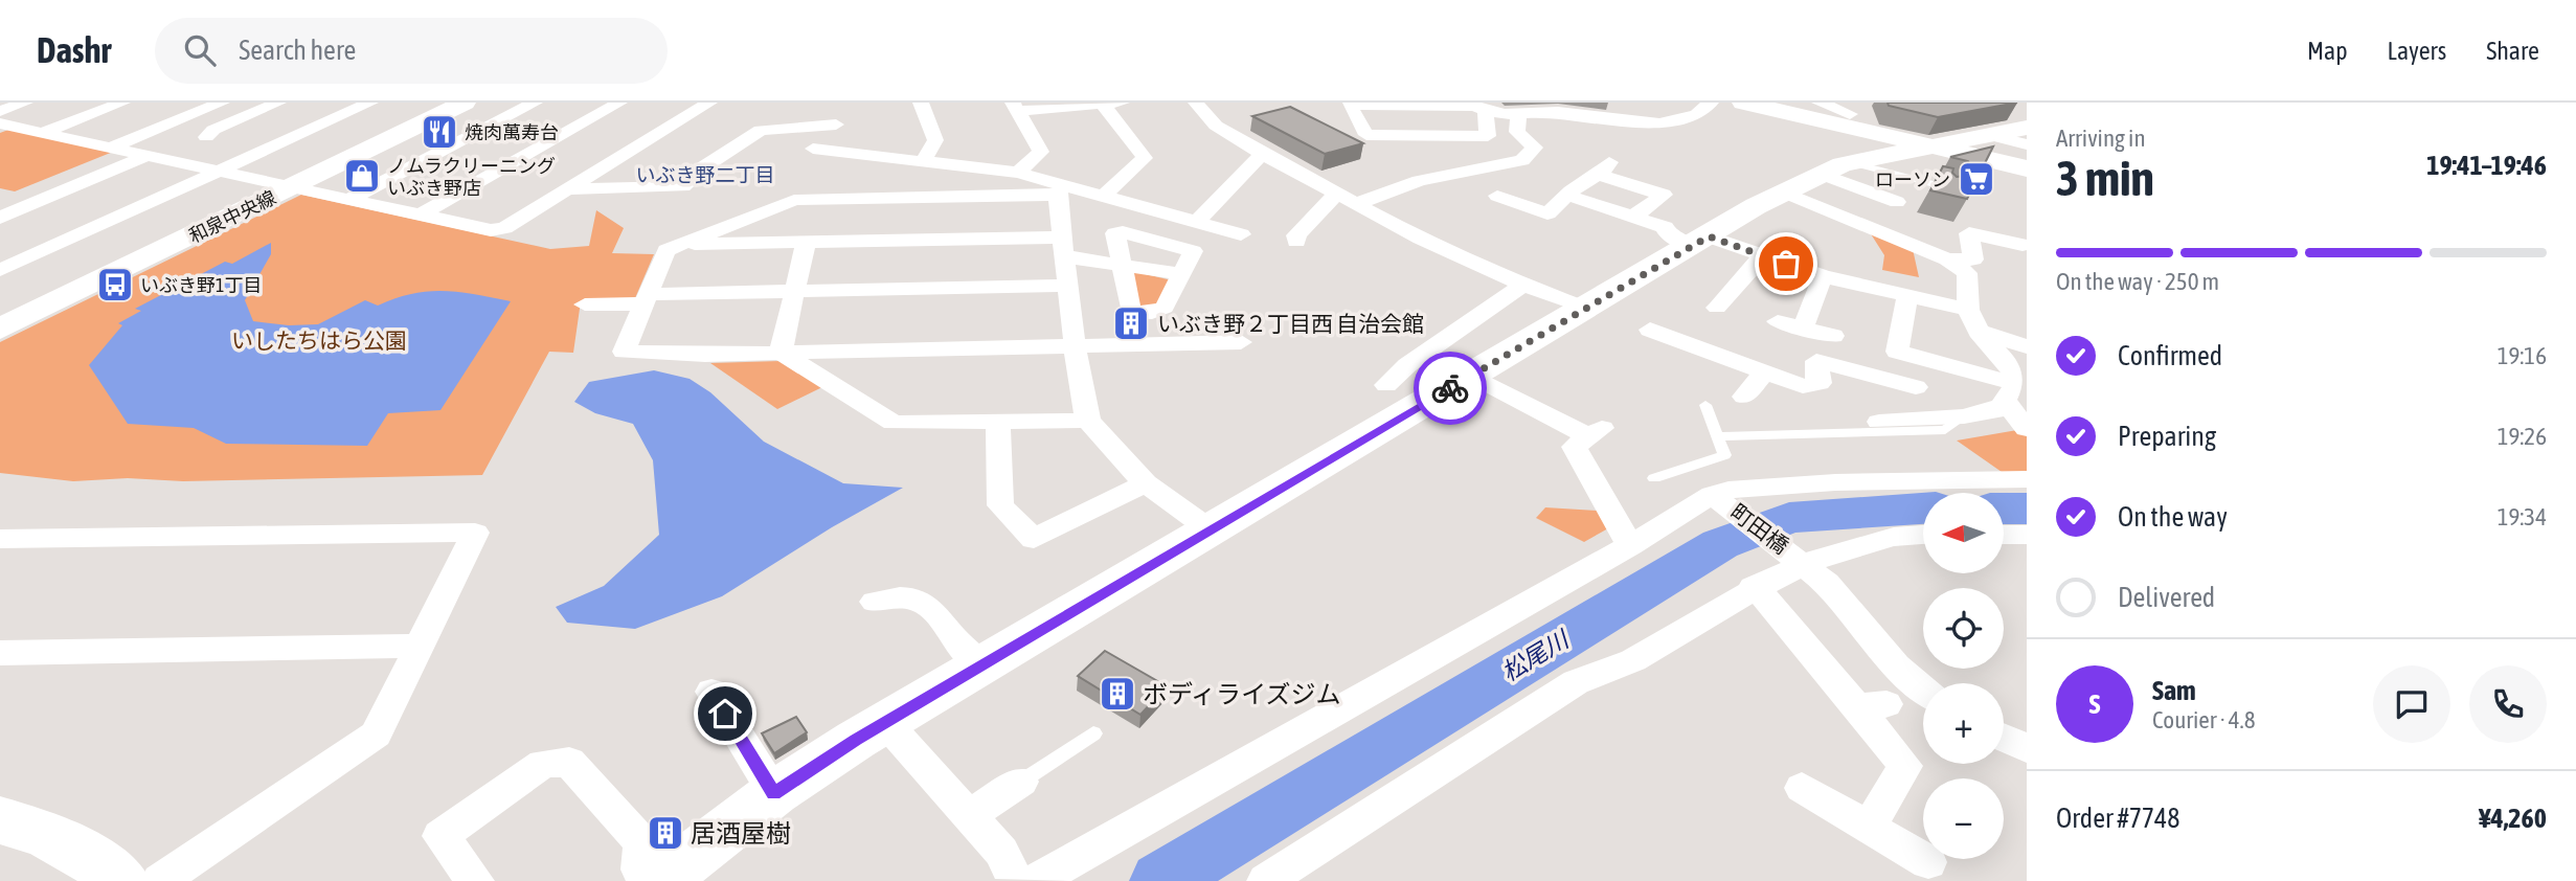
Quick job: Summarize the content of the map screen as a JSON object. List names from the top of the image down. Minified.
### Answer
{"streets":{"street":["和泉中央線","町田橋"]},"districts":["いぶき野二丁目"],"water":["松尾川"],"parks":["いしたちはら公園"],"places":{"restaurant":["焼肉萬寿台"],"shop":["ノムラクリーニング いぶき野店"],"supermarket":["ローソン"],"bus stop":["いぶき野1丁目"],"building":["いぶき野２丁目西 自治会館","ボディライズジム","居酒屋樹"]},"north":"left","page":{"header":"Dashr","search":"Search here","nav":["Map","Layers","Share"],"heading":["3 min","Arriving in","19:41–19:46"],"panel":["Sam","Courier · 4.8","Order #7748","¥4,260"],"bar":"On the way · 250 m","list":[["Confirmed","19:16"],["Preparing","19:26"],["On the way","19:34"],"Delivered"],"map_buttons":["+","−"],"round":"S"}}
